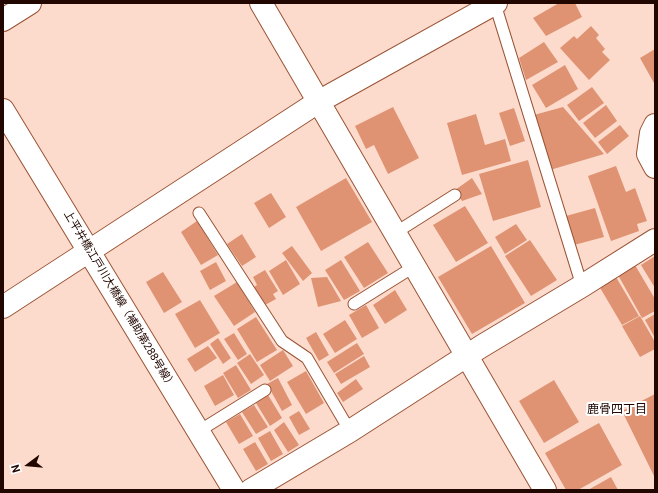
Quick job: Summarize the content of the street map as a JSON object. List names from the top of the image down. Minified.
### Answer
{"streets":{"street":["上平井橋江戸川大橋線（補助第288号線）"]},"districts":["鹿骨四丁目"],"north":"left"}
